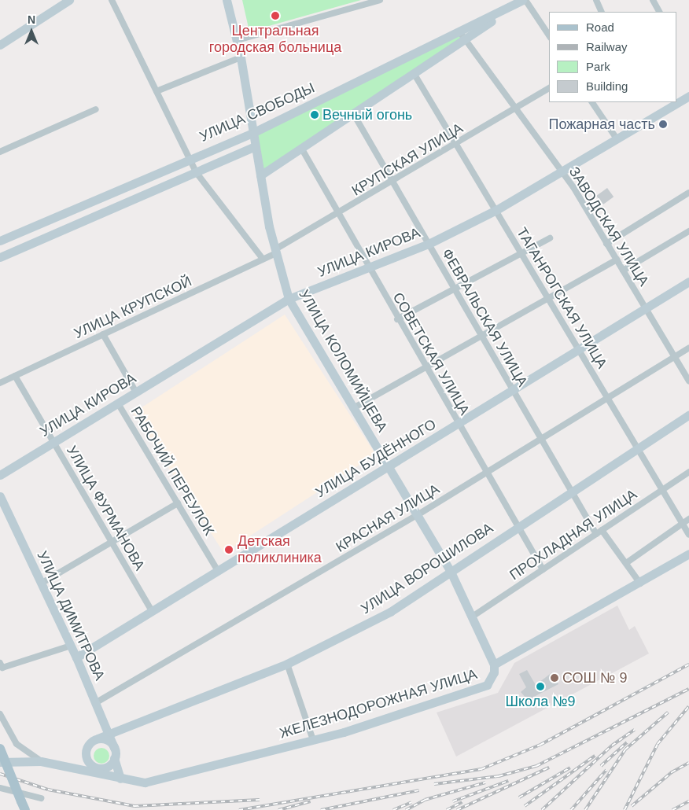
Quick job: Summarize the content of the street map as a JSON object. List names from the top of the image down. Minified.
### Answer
{"streets":{"street":["УЛИЦА СВОБОДЫ","КРУПСКАЯ УЛИЦА","ЗАВОДСКАЯ УЛИЦА","УЛИЦА КИРОВА","ТАГАНРОГСКАЯ УЛИЦА","УЛИЦА КРУПСКОЙ","ФЕВРАЛЬСКАЯ УЛИЦА","СОВЕТСКАЯ УЛИЦА","УЛИЦА КОЛОМИЙЦЕВА","УЛИЦА БУДЁННОГО","РАБОЧИЙ ПЕРЕУЛОК","УЛИЦА ФУРМАНОВА","КРАСНАЯ УЛИЦА","ПРОХЛАДНАЯ УЛИЦА","УЛИЦА ВОРОШИЛОВА","УЛИЦА ДИМИТРОВА","ЖЕЛЕЗНОДОРОЖНАЯ УЛИЦА"]},"crossings":[["УЛИЦА СВОБОДЫ","ЗАВОДСКАЯ УЛИЦА"],["УЛИЦА СВОБОДЫ","ТАГАНРОГСКАЯ УЛИЦА"],["УЛИЦА СВОБОДЫ","ФЕВРАЛЬСКАЯ УЛИЦА"],["УЛИЦА СВОБОДЫ","СОВЕТСКАЯ УЛИЦА"],["УЛИЦА СВОБОДЫ","УЛИЦА КОЛОМИЙЦЕВА"],["КРУПСКАЯ УЛИЦА","ЗАВОДСКАЯ УЛИЦА"],["КРУПСКАЯ УЛИЦА","ТАГАНРОГСКАЯ УЛИЦА"],["КРУПСКАЯ УЛИЦА","УЛИЦА КРУПСКОЙ"],["КРУПСКАЯ УЛИЦА","ФЕВРАЛЬСКАЯ УЛИЦА"],["КРУПСКАЯ УЛИЦА","СОВЕТСКАЯ УЛИЦА"],["КРУПСКАЯ УЛИЦА","УЛИЦА КОЛОМИЙЦЕВА"],["ЗАВОДСКАЯ УЛИЦА","УЛИЦА КИРОВА"],["ЗАВОДСКАЯ УЛИЦА","УЛИЦА БУДЁННОГО"],["ЗАВОДСКАЯ УЛИЦА","КРАСНАЯ УЛИЦА"],["УЛИЦА КИРОВА","ТАГАНРОГСКАЯ УЛИЦА"],["УЛИЦА КИРОВА","ФЕВРАЛЬСКАЯ УЛИЦА"],["УЛИЦА КИРОВА","СОВЕТСКАЯ УЛИЦА"],["УЛИЦА КИРОВА","УЛИЦА КОЛОМИЙЦЕВА"],["УЛИЦА КИРОВА","РАБОЧИЙ ПЕРЕУЛОК"],["УЛИЦА КИРОВА","УЛИЦА ФУРМАНОВА"],["ТАГАНРОГСКАЯ УЛИЦА","УЛИЦА БУДЁННОГО"],["ТАГАНРОГСКАЯ УЛИЦА","КРАСНАЯ УЛИЦА"],["ТАГАНРОГСКАЯ УЛИЦА","ПРОХЛАДНАЯ УЛИЦА"],["ТАГАНРОГСКАЯ УЛИЦА","УЛИЦА ВОРОШИЛОВА"],["УЛИЦА КРУПСКОЙ","УЛИЦА КОЛОМИЙЦЕВА"],["УЛИЦА КРУПСКОЙ","РАБОЧИЙ ПЕРЕУЛОК"],["УЛИЦА КРУПСКОЙ","УЛИЦА ФУРМАНОВА"],["ФЕВРАЛЬСКАЯ УЛИЦА","УЛИЦА БУДЁННОГО"],["ФЕВРАЛЬСКАЯ УЛИЦА","КРАСНАЯ УЛИЦА"],["ФЕВРАЛЬСКАЯ УЛИЦА","ПРОХЛАДНАЯ УЛИЦА"],["ФЕВРАЛЬСКАЯ УЛИЦА","УЛИЦА ВОРОШИЛОВА"],["СОВЕТСКАЯ УЛИЦА","УЛИЦА БУДЁННОГО"],["СОВЕТСКАЯ УЛИЦА","КРАСНАЯ УЛИЦА"],["СОВЕТСКАЯ УЛИЦА","ПРОХЛАДНАЯ УЛИЦА"],["СОВЕТСКАЯ УЛИЦА","УЛИЦА ВОРОШИЛОВА"],["УЛИЦА КОЛОМИЙЦЕВА","УЛИЦА БУДЁННОГО"],["УЛИЦА КОЛОМИЙЦЕВА","КРАСНАЯ УЛИЦА"],["УЛИЦА КОЛОМИЙЦЕВА","ПРОХЛАДНАЯ УЛИЦА"],["УЛИЦА КОЛОМИЙЦЕВА","УЛИЦА ВОРОШИЛОВА"],["УЛИЦА КОЛОМИЙЦЕВА","ЖЕЛЕЗНОДОРОЖНАЯ УЛИЦА"],["УЛИЦА БУДЁННОГО","РАБОЧИЙ ПЕРЕУЛОК"],["УЛИЦА БУДЁННОГО","УЛИЦА ФУРМАНОВА"],["УЛИЦА БУДЁННОГО","УЛИЦА ДИМИТРОВА"],["КРАСНАЯ УЛИЦА","УЛИЦА ДИМИТРОВА"],["УЛИЦА ВОРОШИЛОВА","УЛИЦА ДИМИТРОВА"]],"places":["Центральная городская больница","Вечный огонь","Пожарная часть","Детская поликлиника","СОШ № 9","Школа №9"],"legend":["Road","Railway","Park","Building"],"north":"top"}
